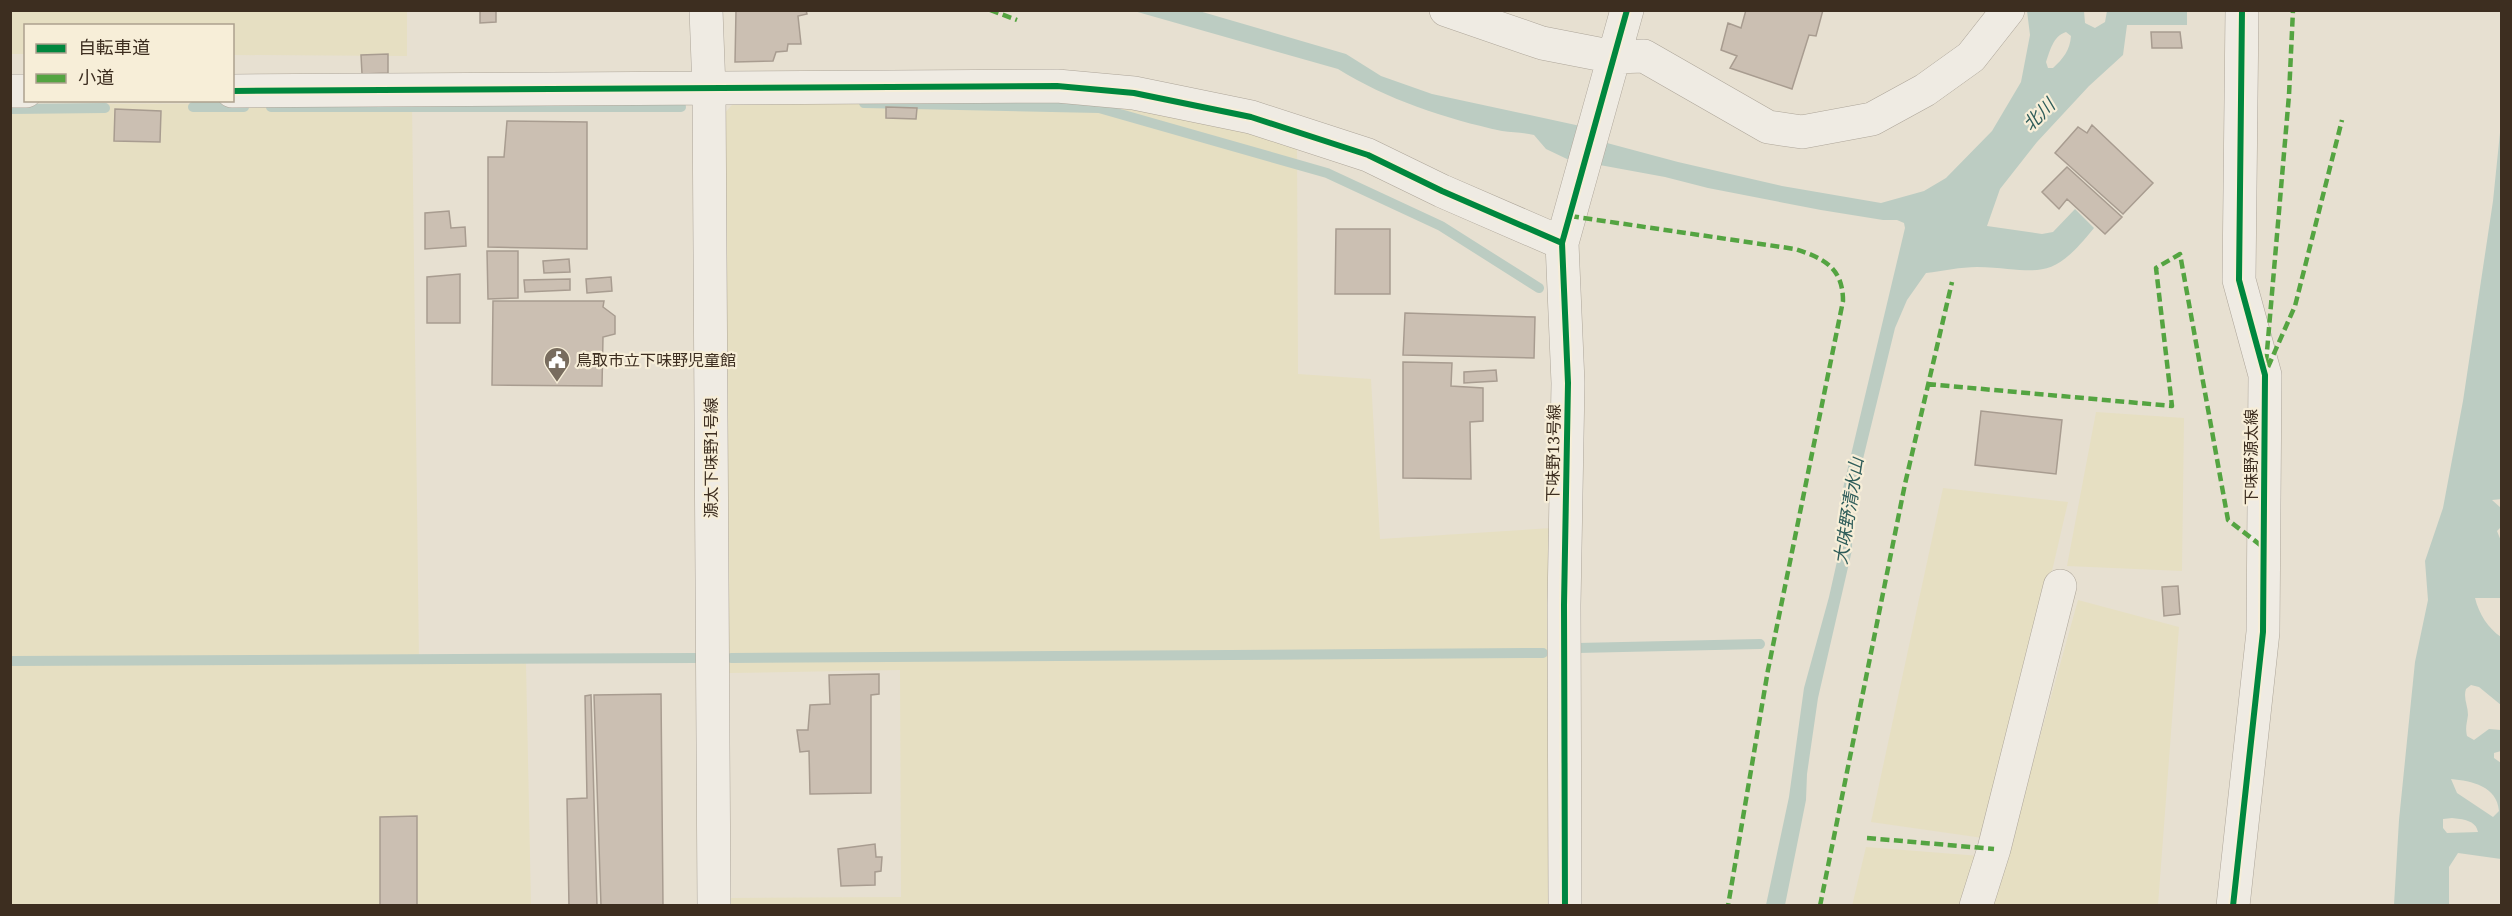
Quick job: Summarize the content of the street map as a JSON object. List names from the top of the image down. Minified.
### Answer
{"streets":{"street":["下味野13号線","下味野源太線","源太下味野1号線"]},"water":["北川","大味野清水山"],"places":{"public building":["鳥取市立下味野児童館"]},"legend":["自転車道","小道"]}
